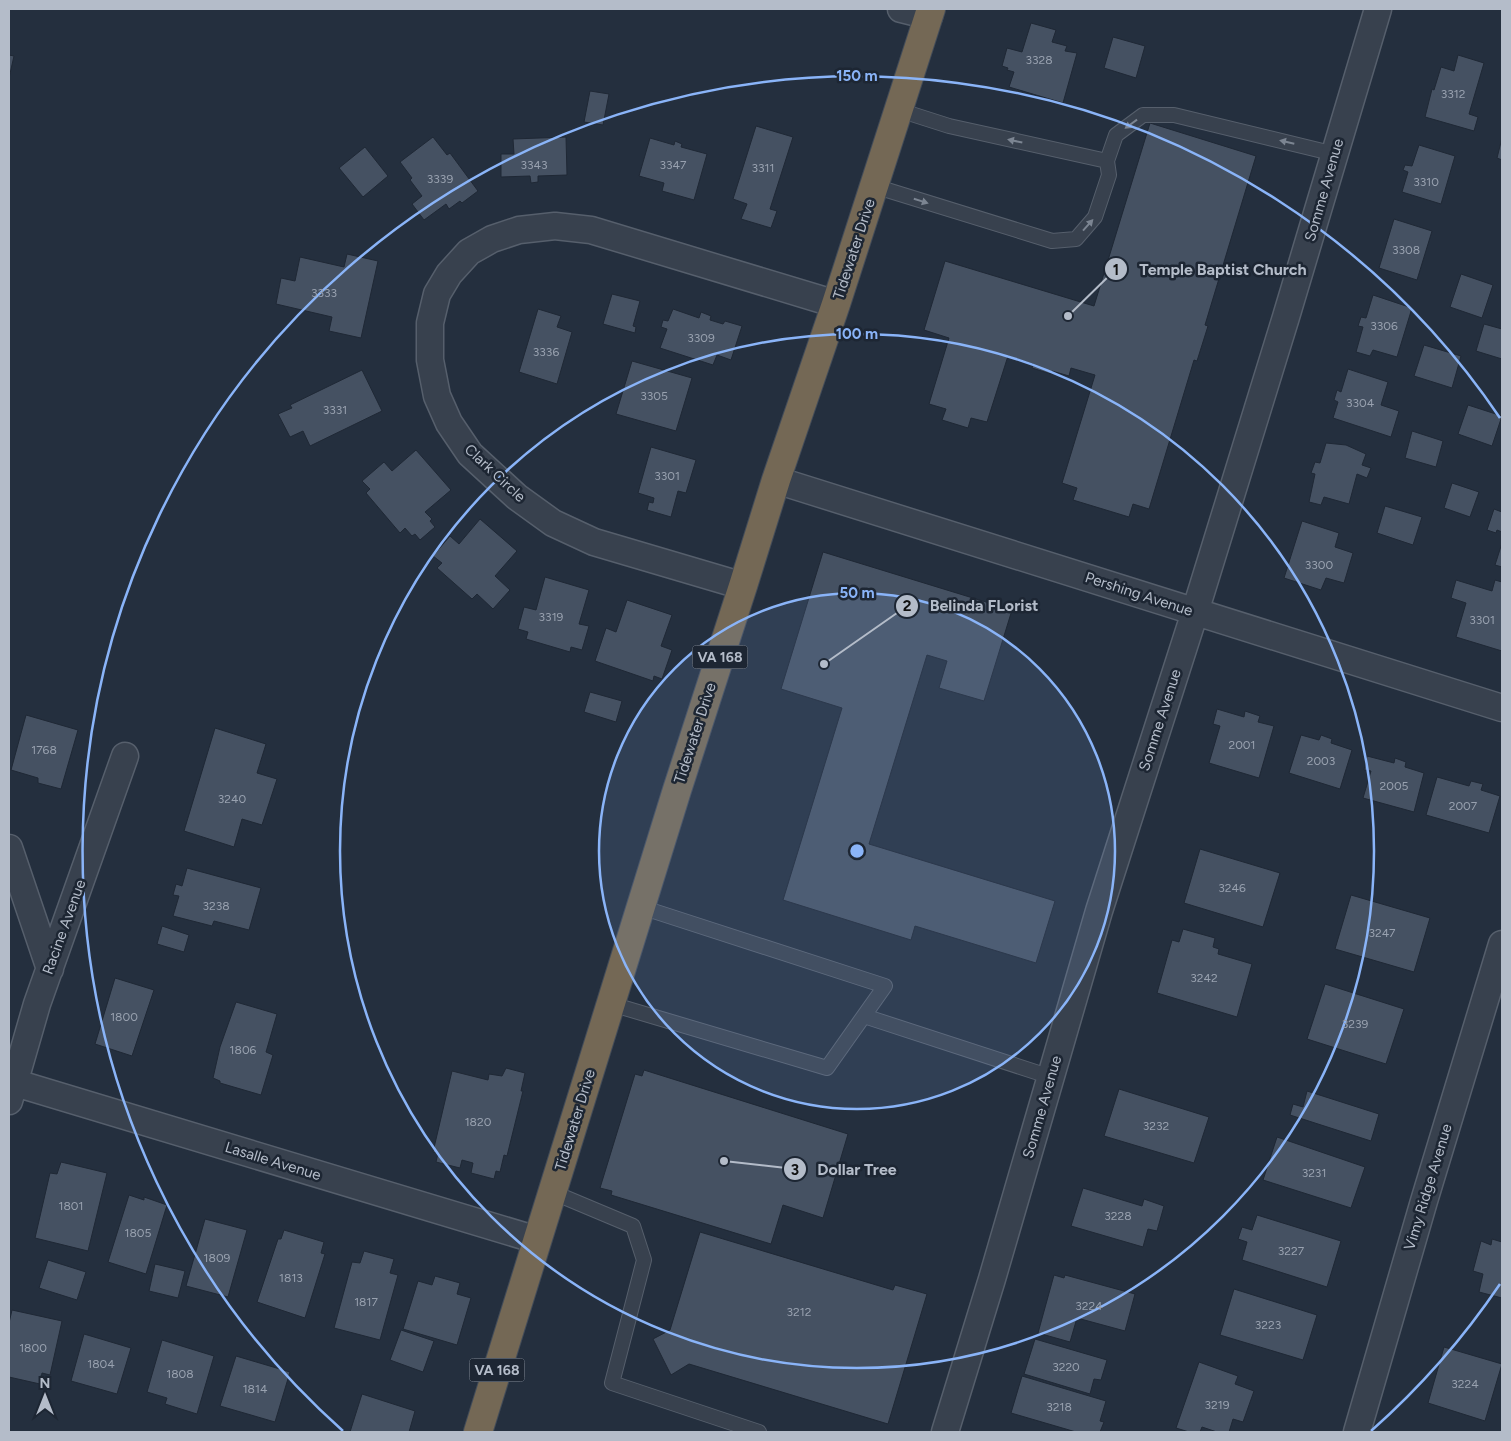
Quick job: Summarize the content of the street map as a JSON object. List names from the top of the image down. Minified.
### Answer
{"streets":{"highway":["Tidewater Drive","VA 168"],"street":["Somme Avenue","Clark Circle","Pershing Avenue","Racine Avenue","Lasalle Avenue","Vimy Ridge Avenue"]},"crossings":[["Somme Avenue","Pershing Avenue"],["Tidewater Drive","Clark Circle"],["Tidewater Drive","Pershing Avenue"],["Tidewater Drive","Lasalle Avenue"],["Racine Avenue","Lasalle Avenue"]],"places":["Temple Baptist Church","Belinda FLorist","Dollar Tree"],"house_numbers":["3328","3312","3343","3347","3311","3339","3310","3308","3333","3306","3309","3336","3305","3304","3331","3301","3300","3319","3301","2001","1768","2003","2005","3240","2007","3246","3238","3247","3242","1800","3239","1806","1820","3232","3231","1801","3228","1805","3227","1809","1813","1817","3224","3212","3223","1800","1804","3220","1808","3224","1814","3219","3218"],"north":"top","rings":["150 m","100 m","50 m"]}
